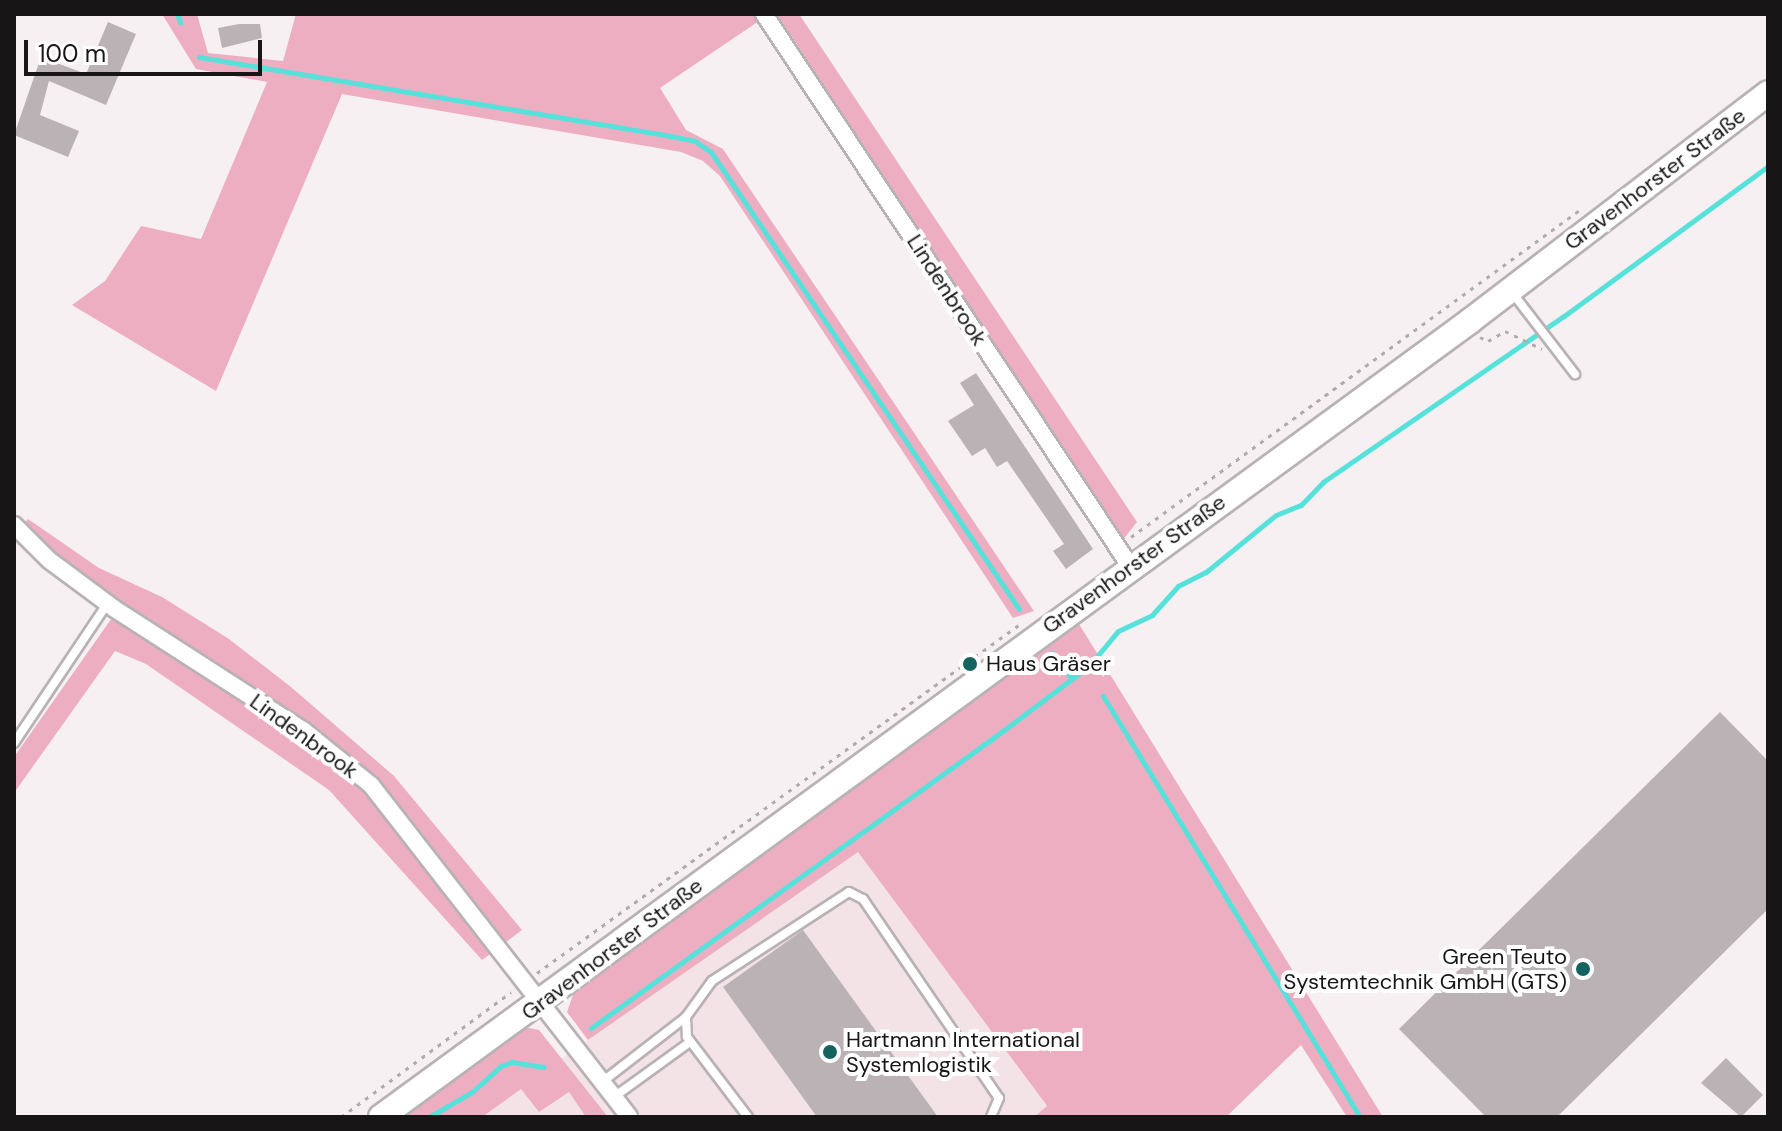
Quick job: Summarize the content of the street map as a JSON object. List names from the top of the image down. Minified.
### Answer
{"streets":{"main road":["Gravenhorster Straße"],"street":["Lindenbrook"]},"crossings":[["Gravenhorster Straße","Lindenbrook"]],"places":["Haus Gräser","Green Teuto Systemtechnik GmbH (GTS)","Hartmann International Systemlogistik"],"scale_bar":"100 m"}
